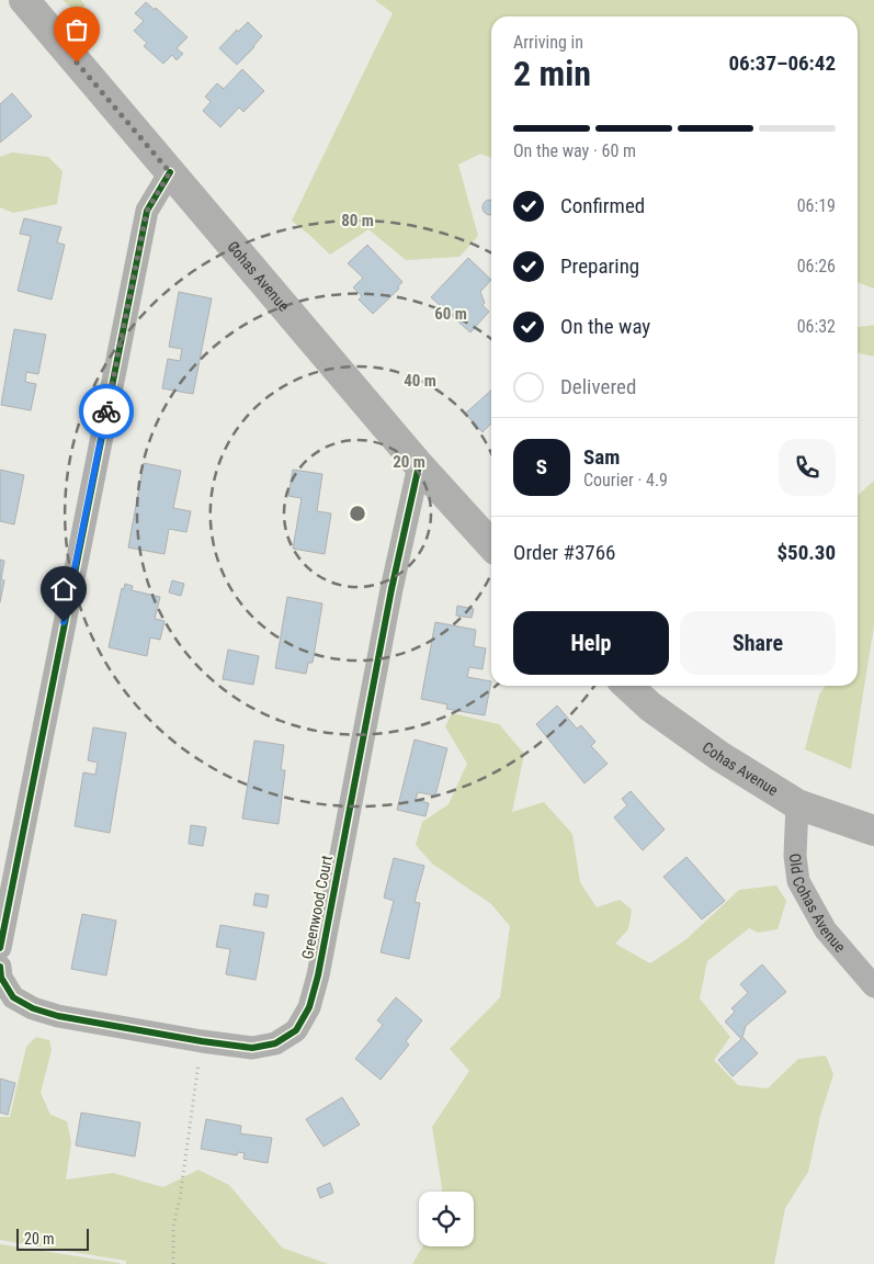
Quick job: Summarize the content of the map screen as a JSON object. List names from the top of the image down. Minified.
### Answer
{"streets":{"street":["Cohas Avenue","Old Cohas Avenue","Greenwood Court"]},"crossings":[["Cohas Avenue","Old Cohas Avenue"],["Cohas Avenue","Greenwood Court"]],"scale_bar":"20 m","page":{"heading":["2 min","Arriving in","06:37–06:42"],"panel":["Sam","Courier · 4.9","Order #3766","$50.30"],"bar":"On the way · 60 m","list":[["Confirmed","06:19"],["Preparing","06:26"],["On the way","06:32"],"Delivered"],"round":"S","buttons":["Help","Share"],"scale":"20 m"},"rings":["80 m","60 m","40 m","20 m"]}
